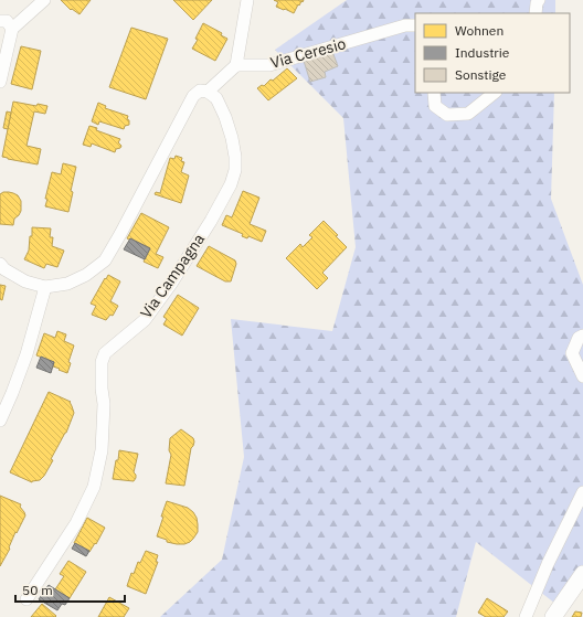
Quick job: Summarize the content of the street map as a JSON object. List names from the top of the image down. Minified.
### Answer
{"streets":{"street":["Via Ceresio","Via Campagna"]},"legend":["Wohnen","Industrie","Sonstige"],"scale_bar":"50 m"}
